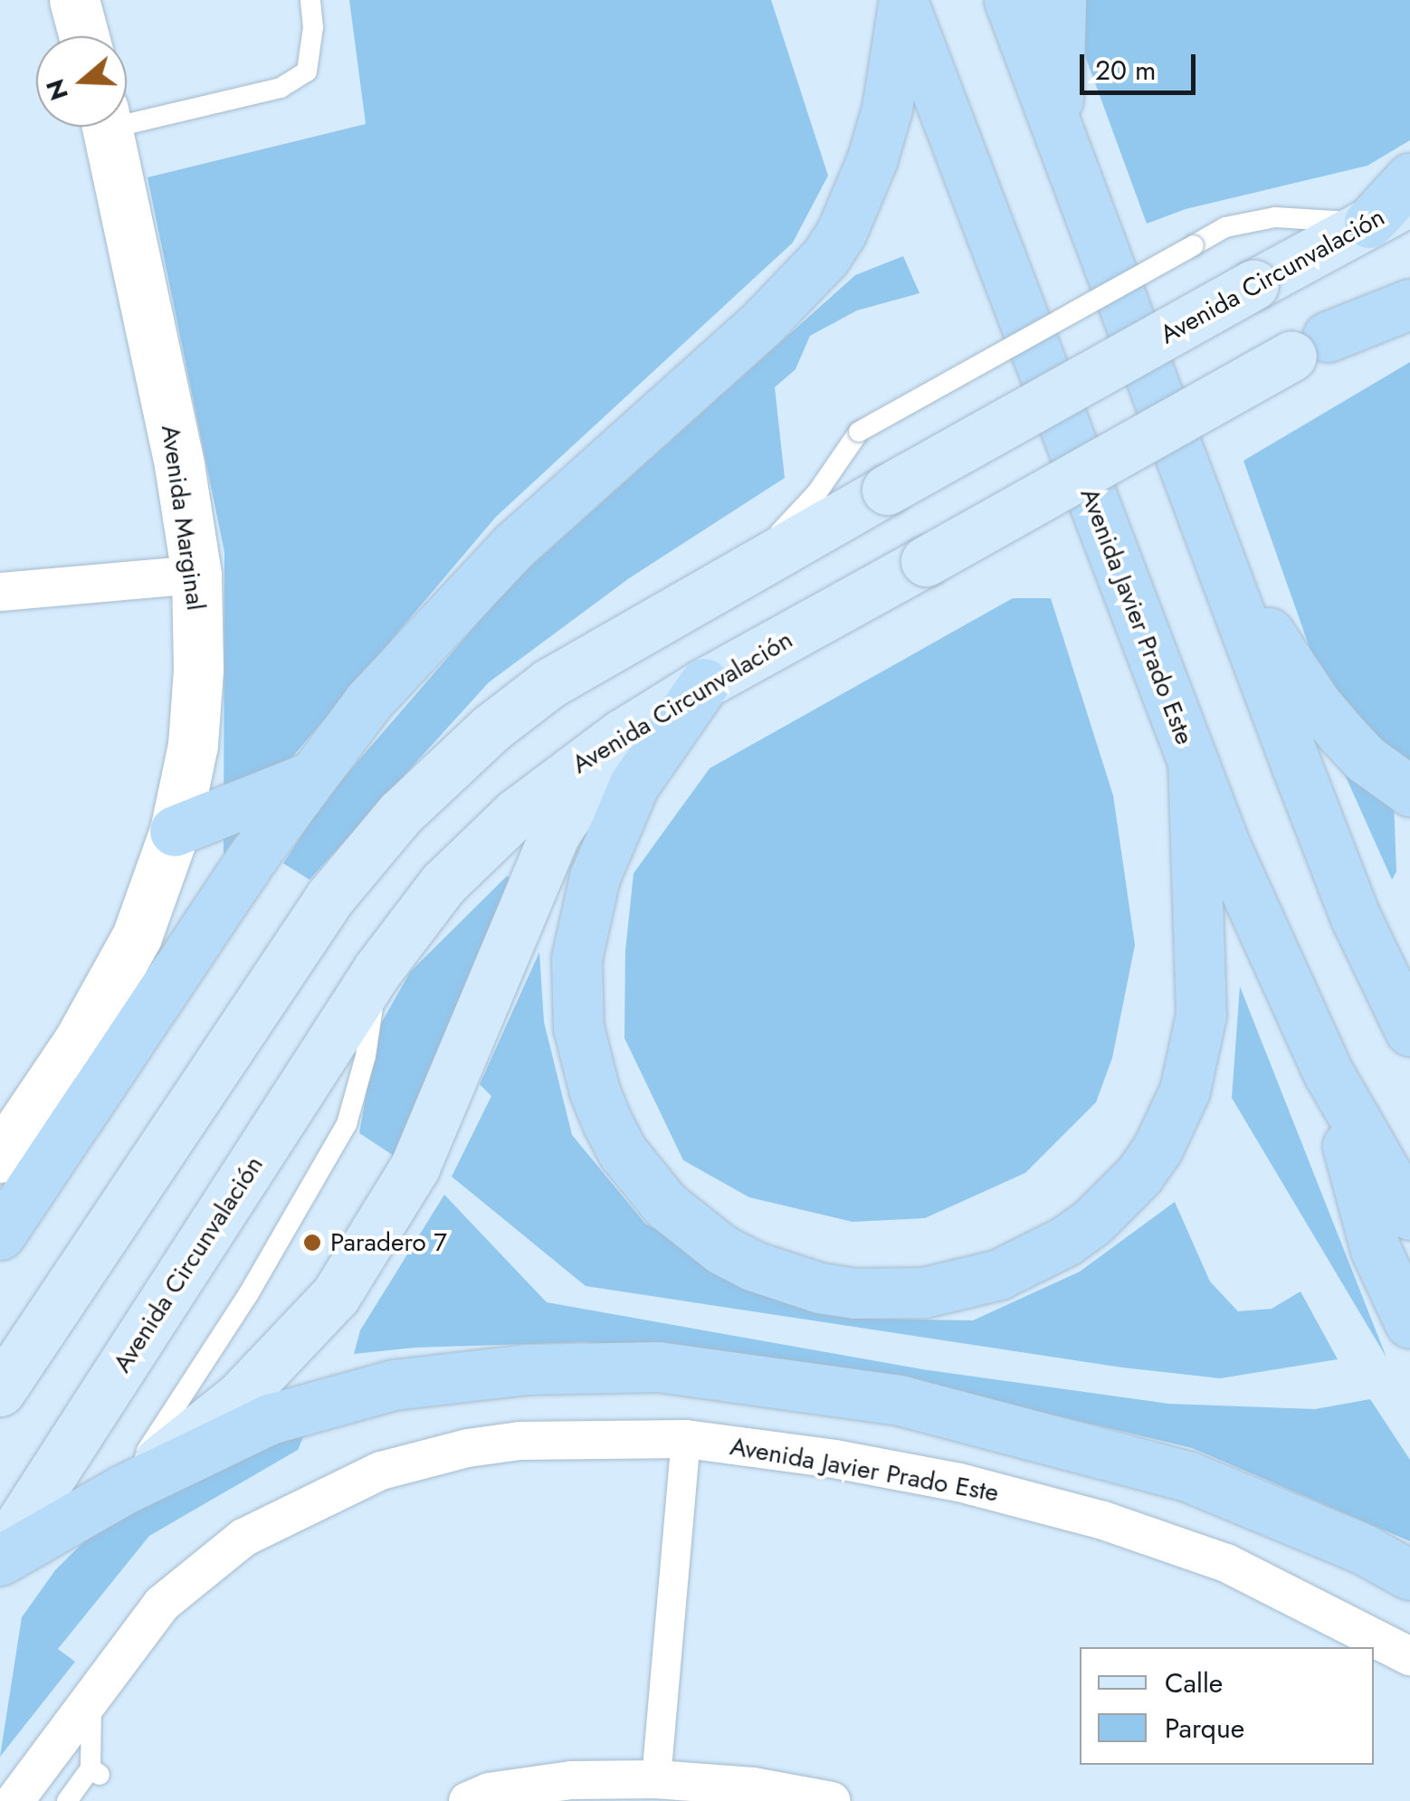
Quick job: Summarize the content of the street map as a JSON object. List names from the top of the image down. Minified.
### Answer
{"streets":{"highway":["Avenida Javier Prado Este"],"main road":["Avenida Circunvalación","Avenida Marginal"]},"places":["Paradero 7"],"legend":["Calle","Parque"],"scale_bar":"20 m","north":"left"}
